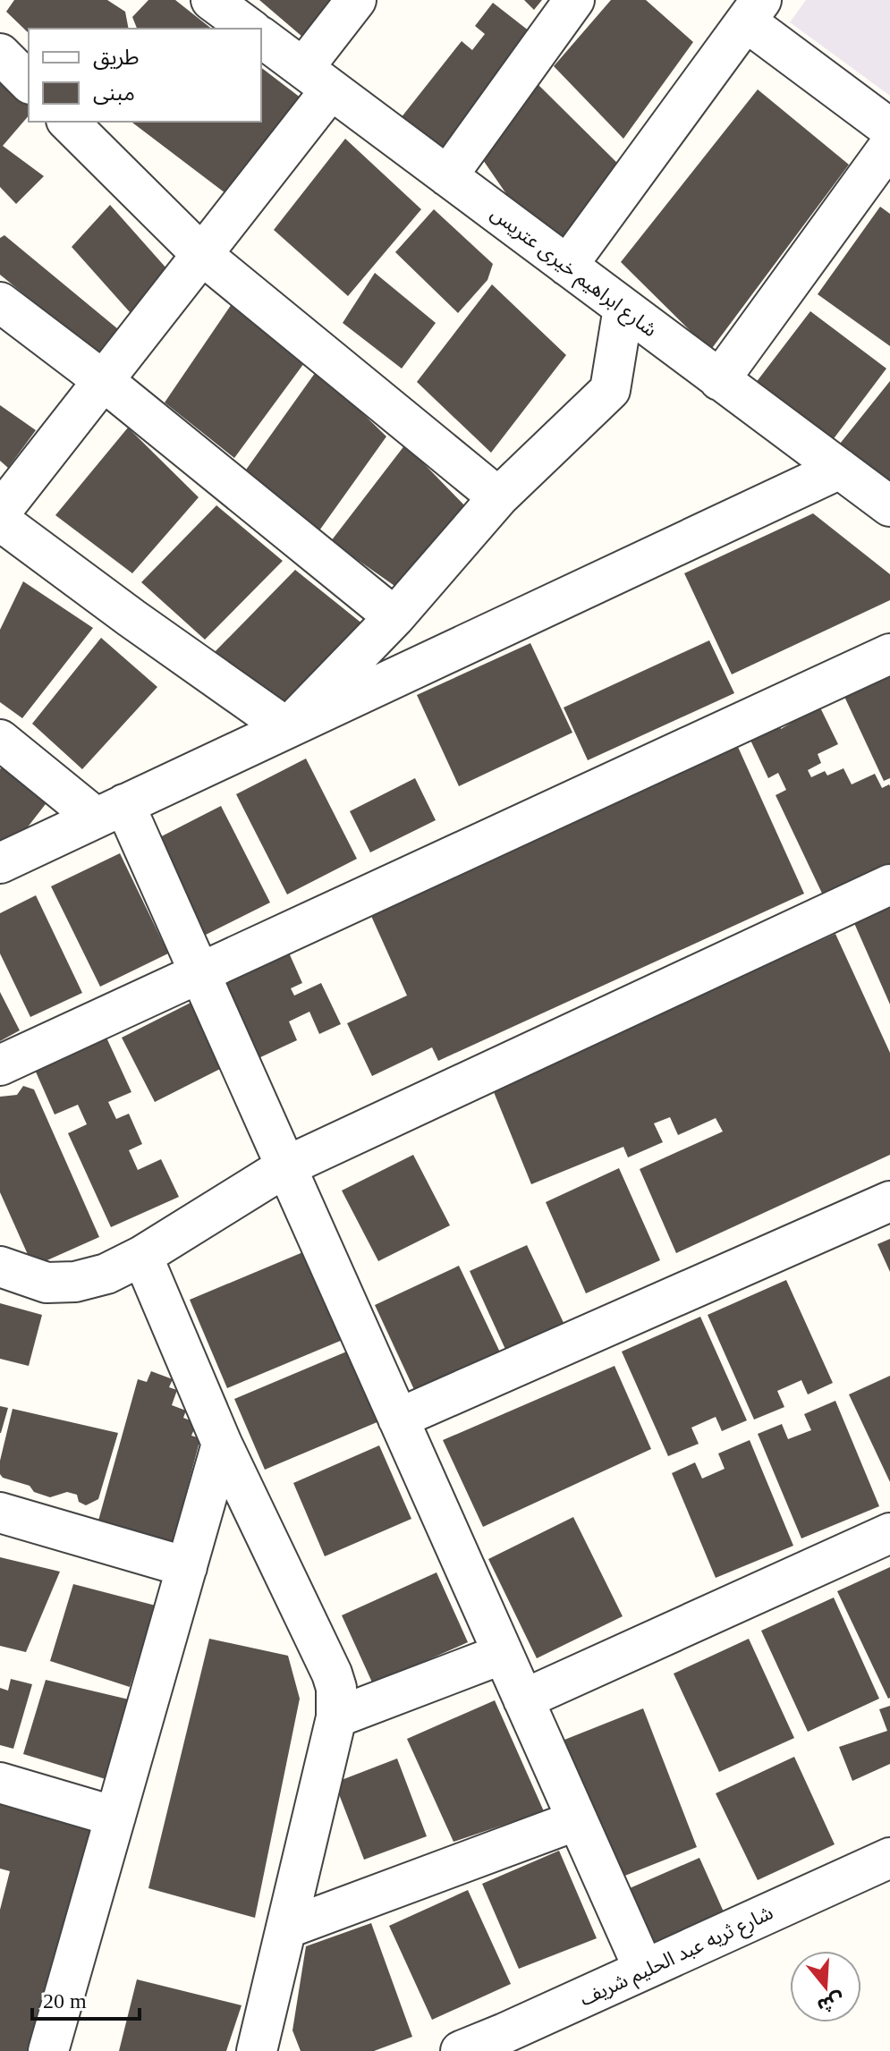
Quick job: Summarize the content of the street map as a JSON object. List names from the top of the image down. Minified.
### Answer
{"streets":{"street":["شارع ابراهيم خيرى عتريس","شارع ثريه عبد الحليم شريف"]},"legend":["طريق","مبنى"],"scale_bar":"20 m","north":"bottom"}
